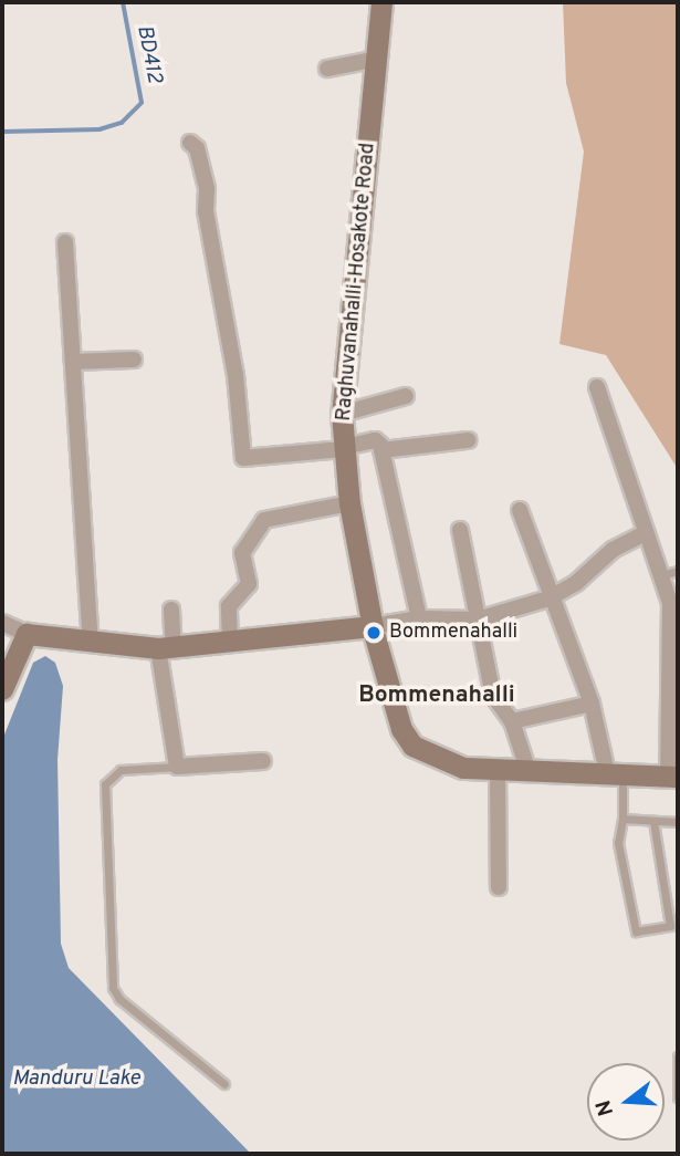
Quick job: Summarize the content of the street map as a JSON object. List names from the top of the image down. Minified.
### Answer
{"streets":{"main road":["Raghuvanahalli-Hosakote Road"]},"districts":["Bommenahalli"],"water":["BD412","Manduru Lake"],"places":["Bommenahalli"],"north":"left"}
